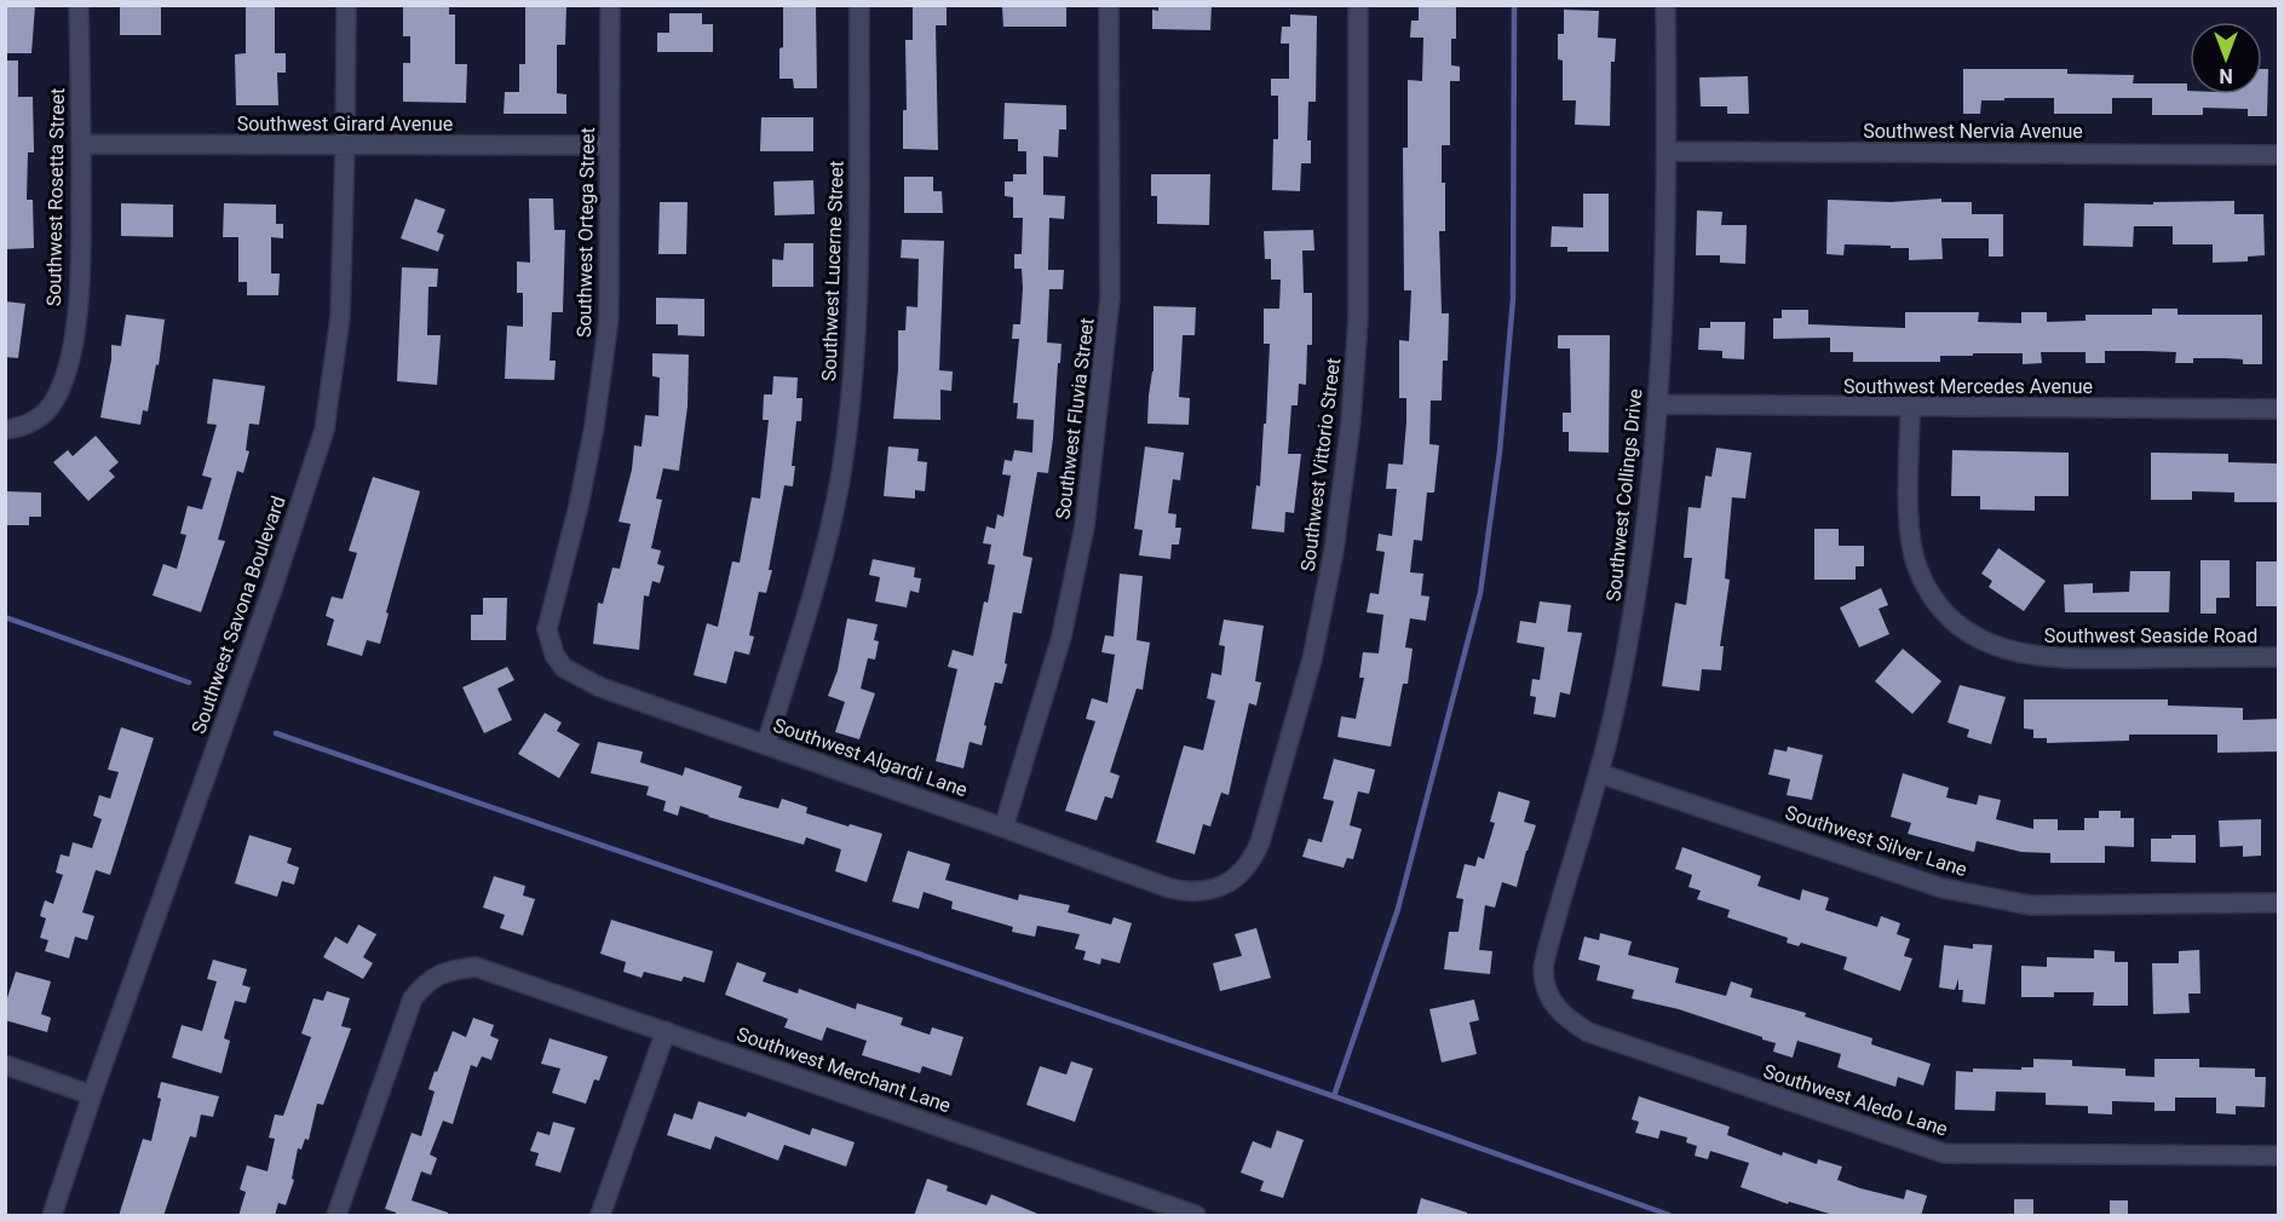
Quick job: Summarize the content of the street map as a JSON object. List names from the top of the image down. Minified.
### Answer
{"streets":{"street":["Southwest Girard Avenue","Southwest Nervia Avenue","Southwest Rosetta Street","Southwest Ortega Street","Southwest Lucerne Street","Southwest Mercedes Avenue","Southwest Fluvia Street","Southwest Vittorio Street","Southwest Collings Drive","Southwest Savona Boulevard","Southwest Seaside Road","Southwest Algardi Lane","Southwest Silver Lane","Southwest Merchant Lane","Southwest Aledo Lane"]},"crossings":[["Southwest Girard Avenue","Southwest Rosetta Street"],["Southwest Girard Avenue","Southwest Ortega Street"],["Southwest Girard Avenue","Southwest Savona Boulevard"],["Southwest Nervia Avenue","Southwest Collings Drive"],["Southwest Ortega Street","Southwest Algardi Lane"],["Southwest Lucerne Street","Southwest Algardi Lane"],["Southwest Mercedes Avenue","Southwest Collings Drive"],["Southwest Mercedes Avenue","Southwest Seaside Road"],["Southwest Fluvia Street","Southwest Algardi Lane"],["Southwest Vittorio Street","Southwest Algardi Lane"],["Southwest Collings Drive","Southwest Silver Lane"],["Southwest Collings Drive","Southwest Aledo Lane"]],"north":"bottom"}
